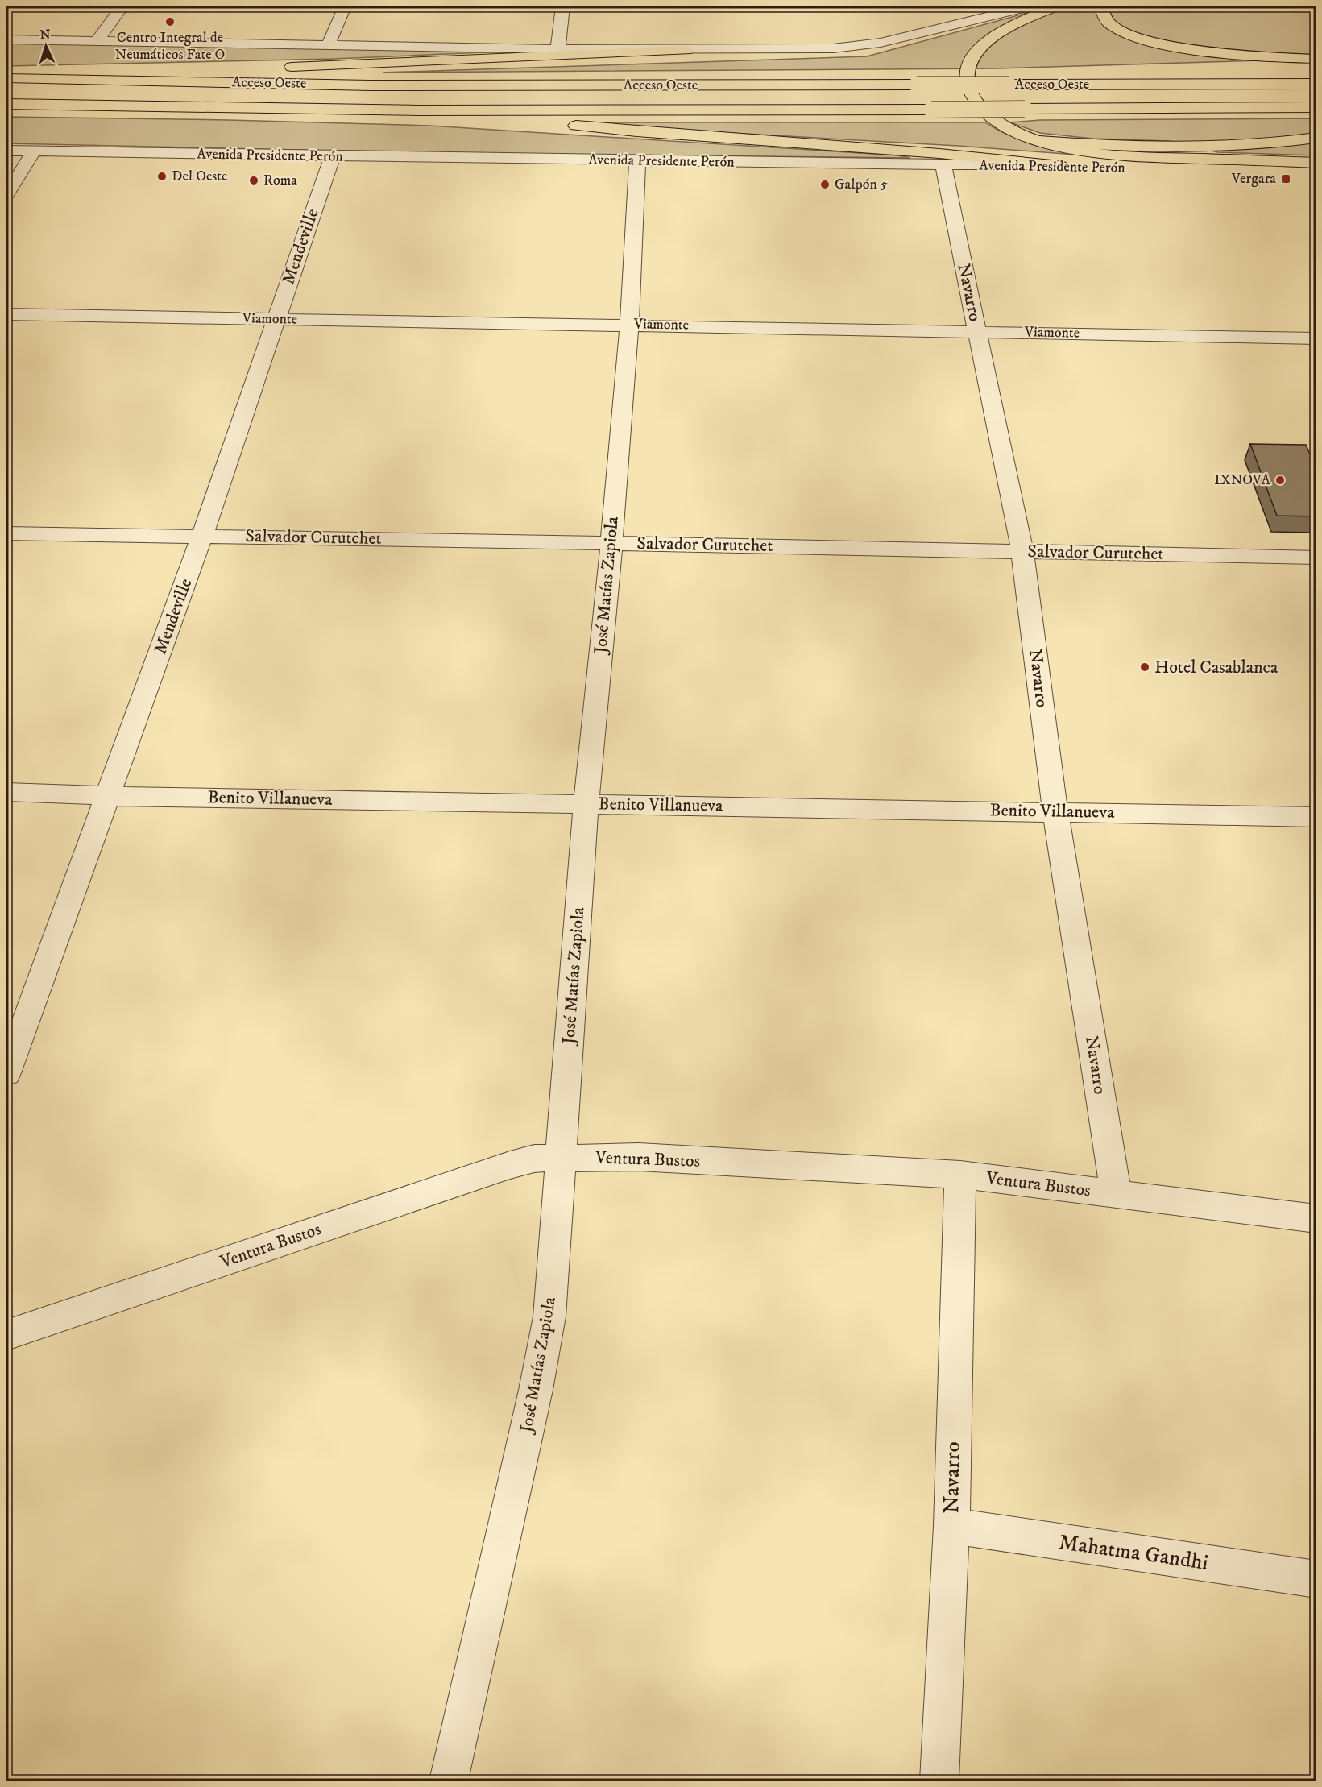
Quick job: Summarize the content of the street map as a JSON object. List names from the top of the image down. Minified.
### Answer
{"streets":{"main road":["Acceso Oeste","Avenida Presidente Perón"],"street":["Mendeville","Navarro","Viamonte","Salvador Curutchet","José Matías Zapiola","Benito Villanueva","Ventura Bustos","Mahatma Gandhi"]},"crossings":[["Avenida Presidente Perón","Mendeville"],["Avenida Presidente Perón","Navarro"],["Avenida Presidente Perón","José Matías Zapiola"],["Mendeville","Viamonte"],["Mendeville","Salvador Curutchet"],["Mendeville","Benito Villanueva"],["Navarro","Viamonte"],["Navarro","Salvador Curutchet"],["Navarro","Benito Villanueva"],["Navarro","Ventura Bustos"],["Navarro","Mahatma Gandhi"],["Viamonte","José Matías Zapiola"],["Salvador Curutchet","José Matías Zapiola"],["José Matías Zapiola","Benito Villanueva"],["José Matías Zapiola","Ventura Bustos"]],"places":{"other":["Centro Integral de Neumáticos Fate O","Del Oeste","Roma","Galpón 5","IXNOVA","Hotel Casablanca"],"transit":["Vergara"]},"north":"top"}
